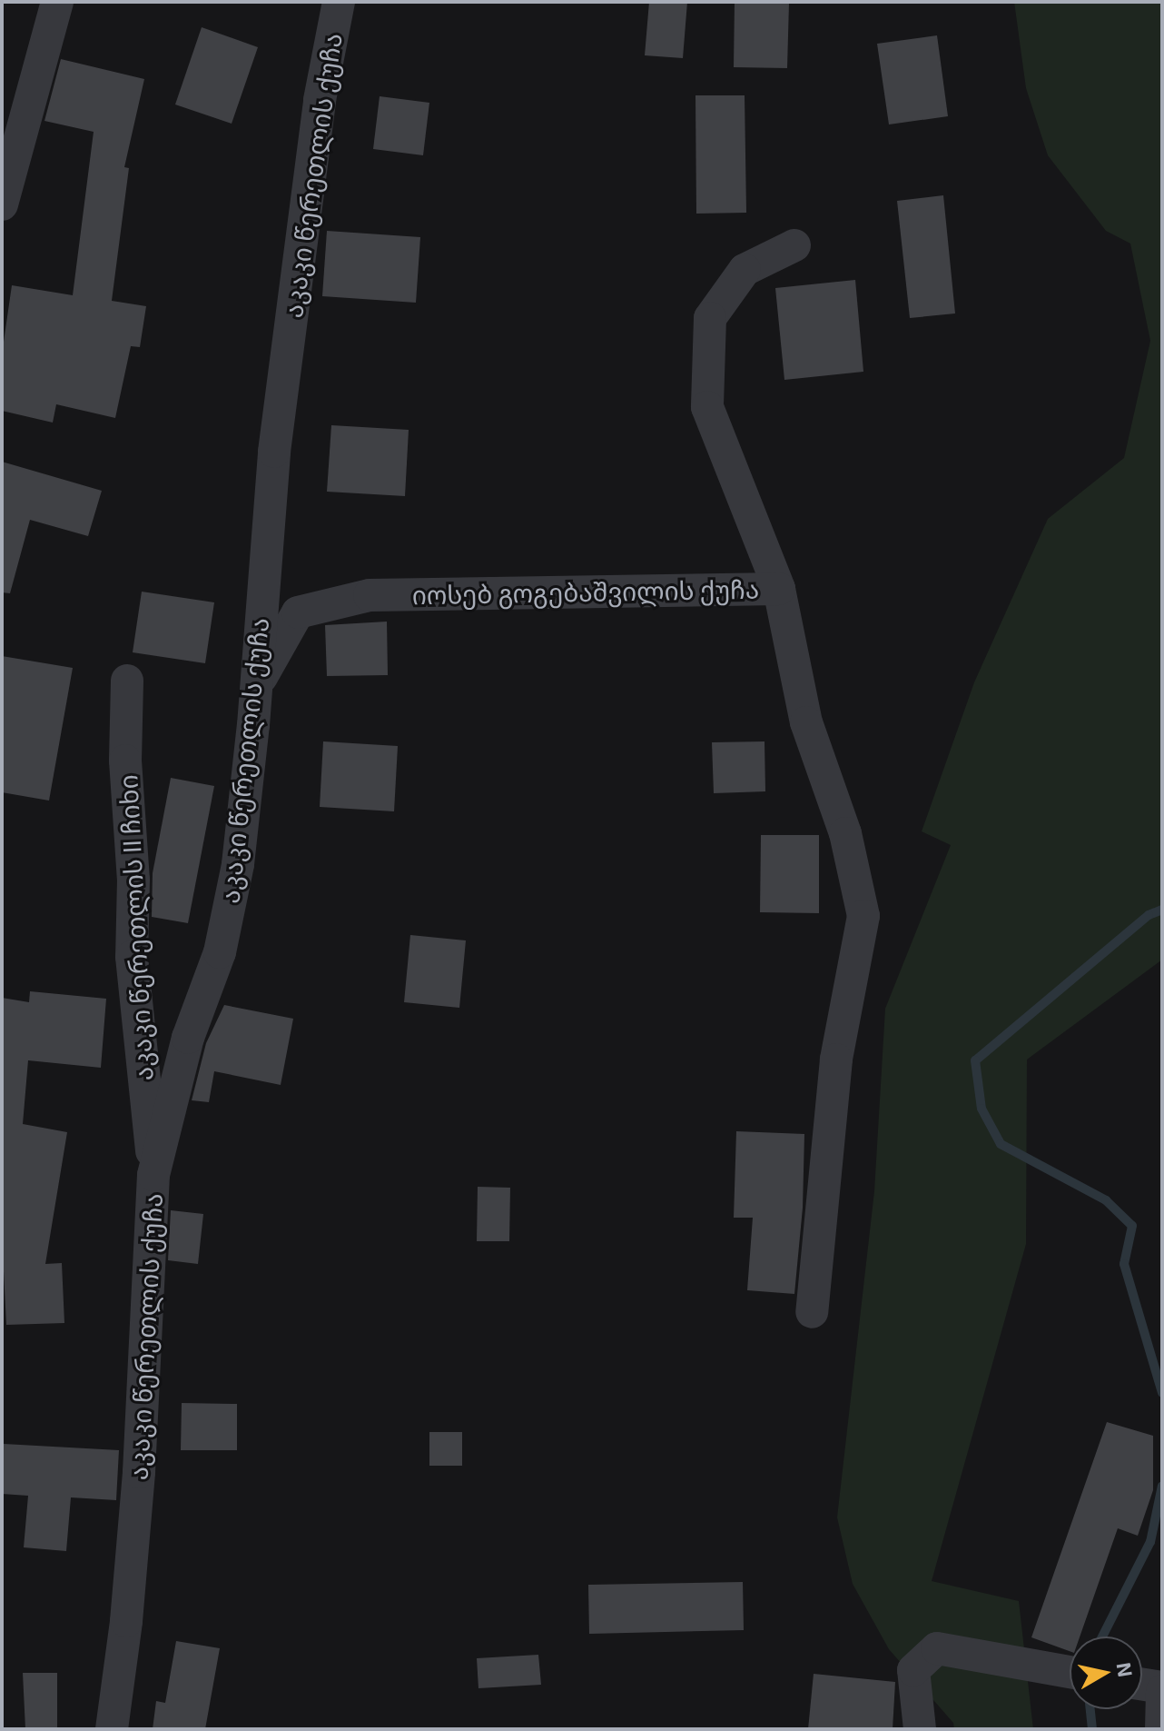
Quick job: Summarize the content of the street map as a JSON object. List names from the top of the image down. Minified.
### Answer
{"streets":{"street":["აკაკი წერეთლის ქუჩა","იოსებ გოგებაშვილის ქუჩა","აკაკი წერეთლის II ჩიხი"]},"crossings":[["აკაკი წერეთლის ქუჩა","იოსებ გოგებაშვილის ქუჩა"],["აკაკი წერეთლის ქუჩა","აკაკი წერეთლის II ჩიხი"]],"north":"right"}
